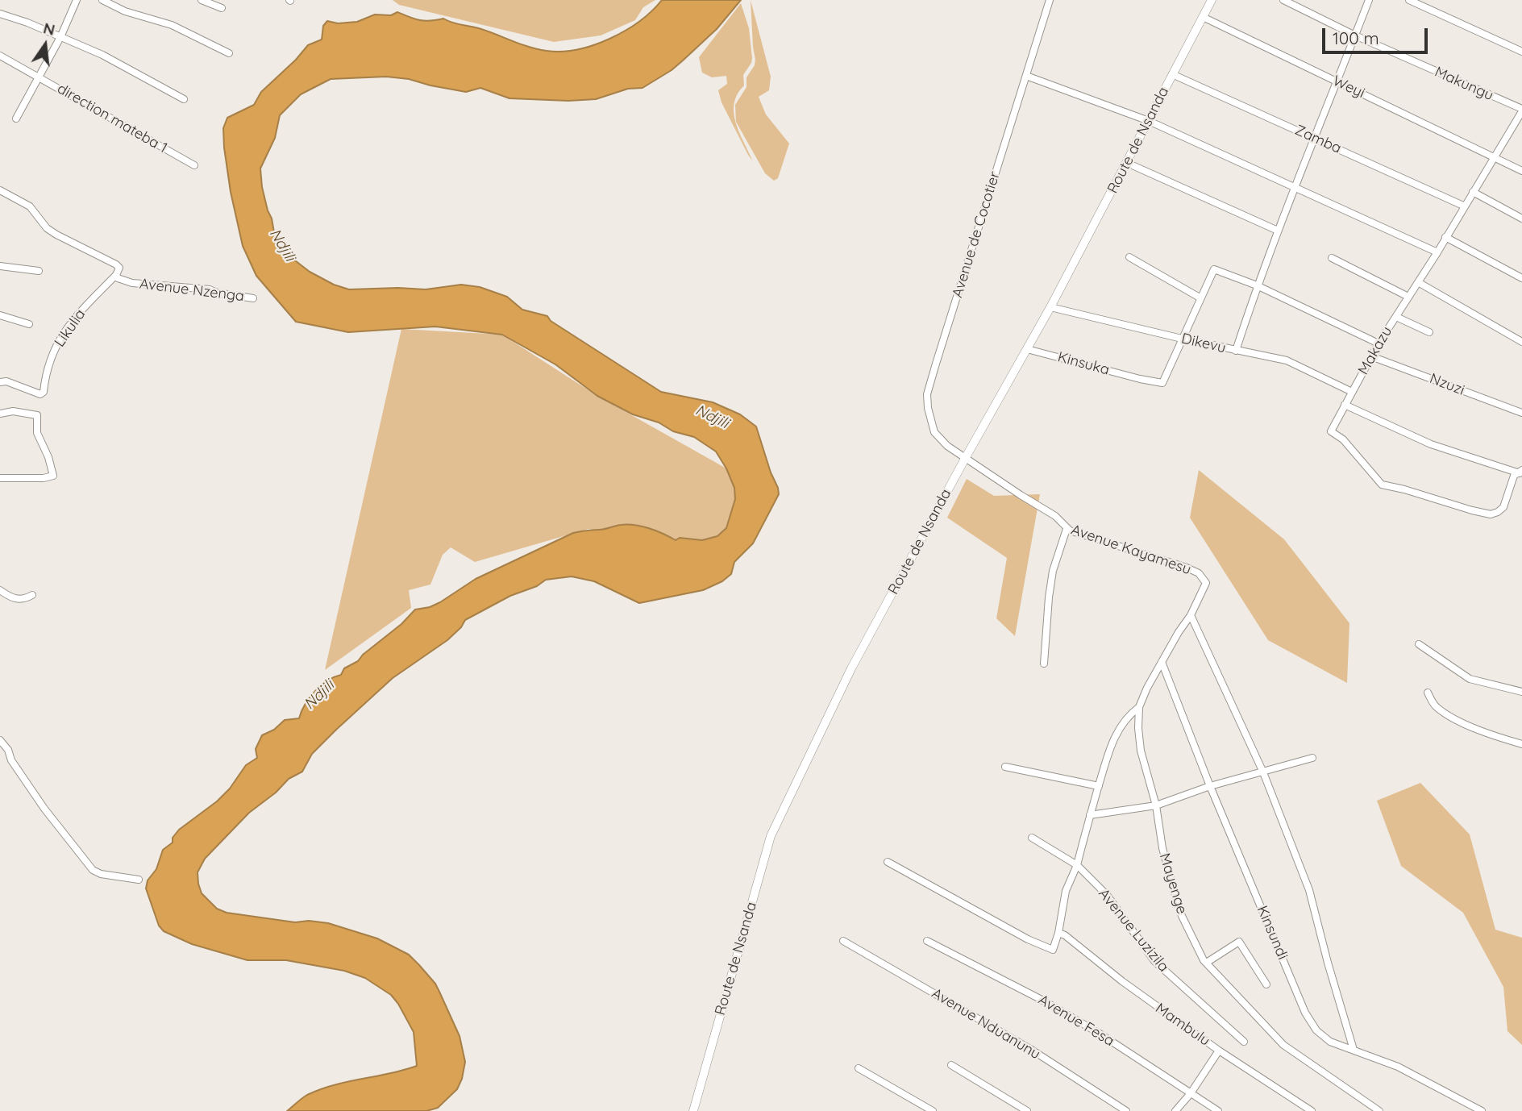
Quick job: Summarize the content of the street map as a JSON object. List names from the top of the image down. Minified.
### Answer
{"streets":{"street":["Makungu","Weyi","direction mateba 1","Zamba","Route de Nsanda","Avenue de Cocotier","Avenue Nzenga","Likulia","Dikevu","Makazu","Kinsuka","Nzuzi","Avenue Kayamesu","Mayenge","Avenue Luzizila","Kinsundi","Avenue Fesa","Avenue Nduanunu","Mambulu"]},"crossings":[["Makungu","Makazu"],["Weyi","Route de Nsanda"],["Weyi","Makazu"],["Zamba","Route de Nsanda"],["Zamba","Makazu"],["Route de Nsanda","Avenue de Cocotier"],["Route de Nsanda","Dikevu"],["Route de Nsanda","Kinsuka"],["Route de Nsanda","Avenue Kayamesu"],["Avenue de Cocotier","Avenue Kayamesu"],["Avenue Nzenga","Likulia"],["Dikevu","Makazu"],["Dikevu","Kinsuka"],["Makazu","Nzuzi"],["Avenue Kayamesu","Mayenge"],["Mayenge","Kinsundi"]],"water":["Ndjili"],"scale_bar":"100 m","north":"top"}
